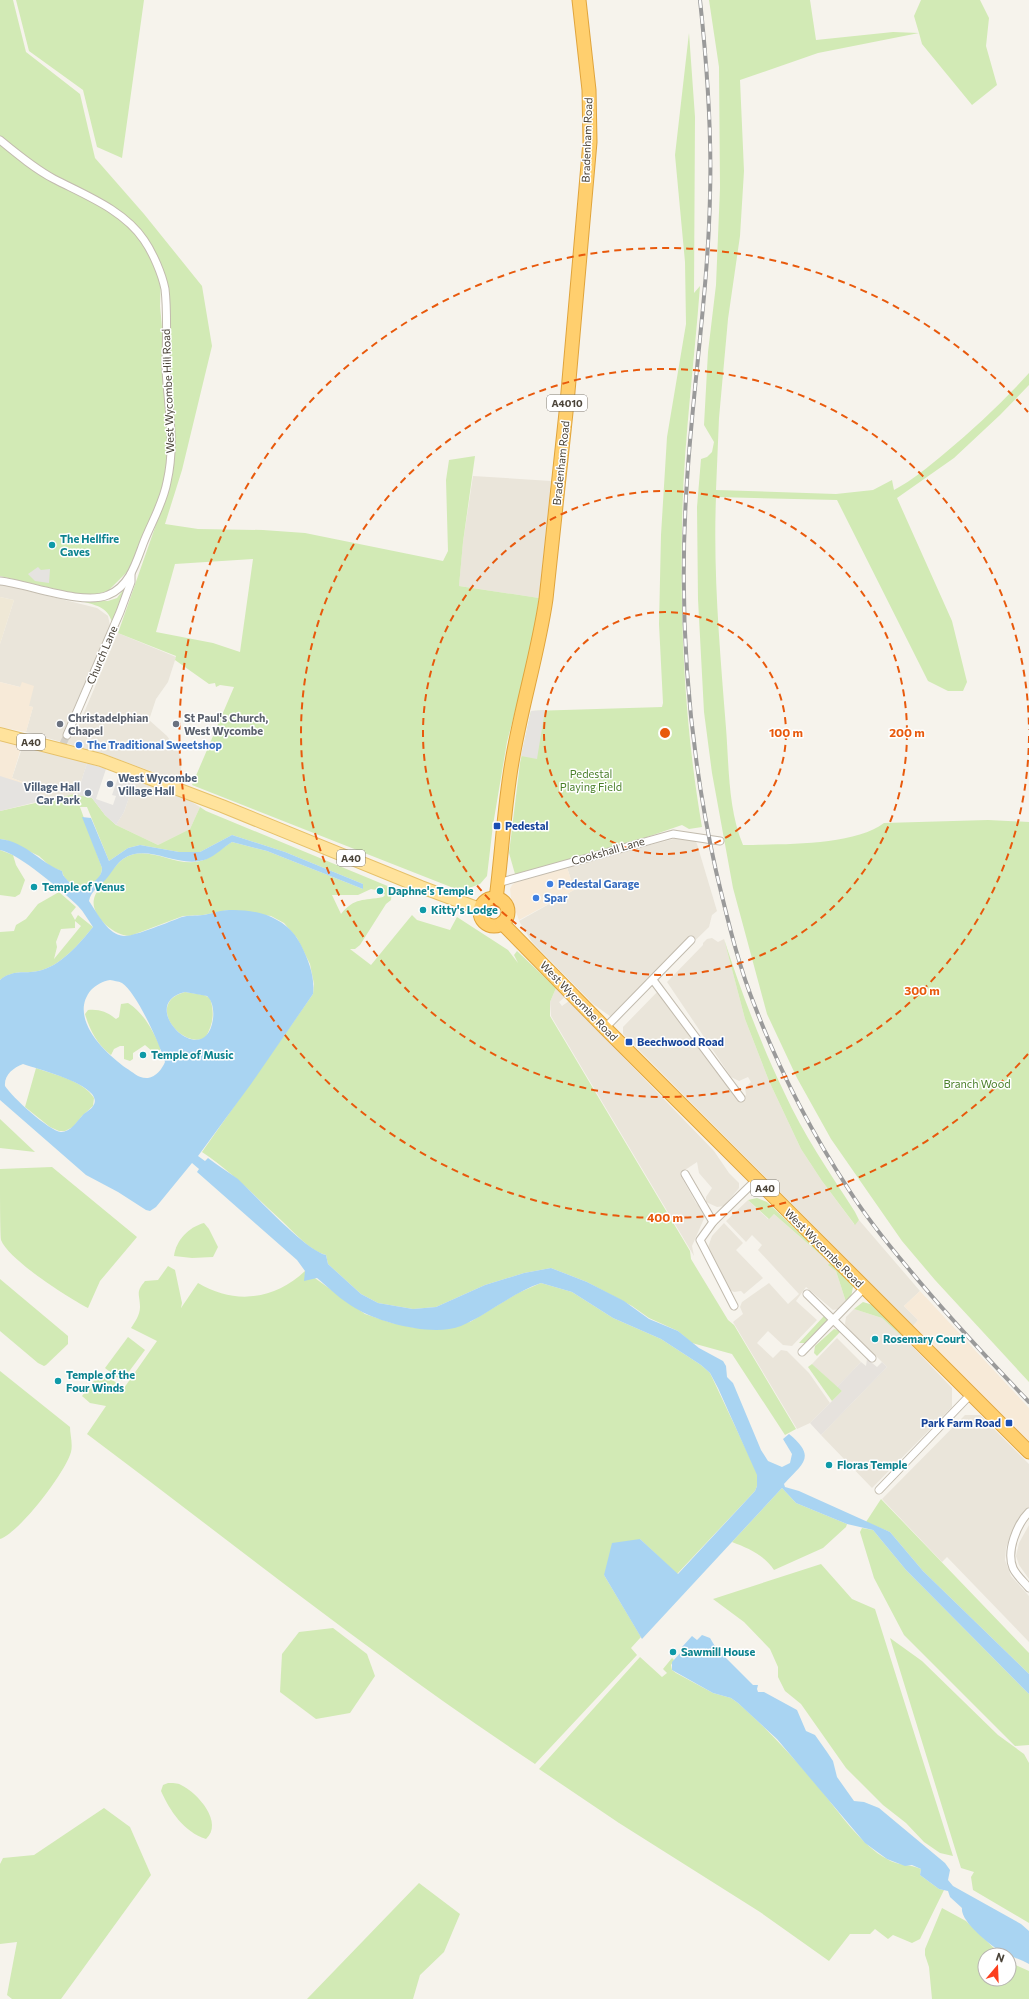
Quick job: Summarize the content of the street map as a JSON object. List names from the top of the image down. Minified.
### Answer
{"streets":{"highway":["Bradenham Road","A4010","A40","West Wycombe Road"],"street":["West Wycombe Hill Road","Church Lane","Cookshall Lane"]},"crossings":[["Bradenham Road","A40"],["Bradenham Road","Cookshall Lane"],["Bradenham Road","West Wycombe Road"],["West Wycombe Hill Road","Church Lane"],["A40","West Wycombe Road"]],"parks":["Pedestal Playing Field","Branch Wood"],"places":{"other":["The Hellfire Caves","Christadelphian Chapel","St Paul's Church, West Wycombe","The Traditional Sweetshop","West Wycombe Village Hall","Village Hall Car Park","Pedestal Garage","Temple of Venus","Daphne's Temple","Spar","Kitty's Lodge","Temple of Music","Rosemary Court","Temple of the Four Winds","Floras Temple","Sawmill House"],"transit":["Pedestal","Beechwood Road","Park Farm Road"]},"north":"top","rings":["100 m","200 m","300 m","400 m"]}
